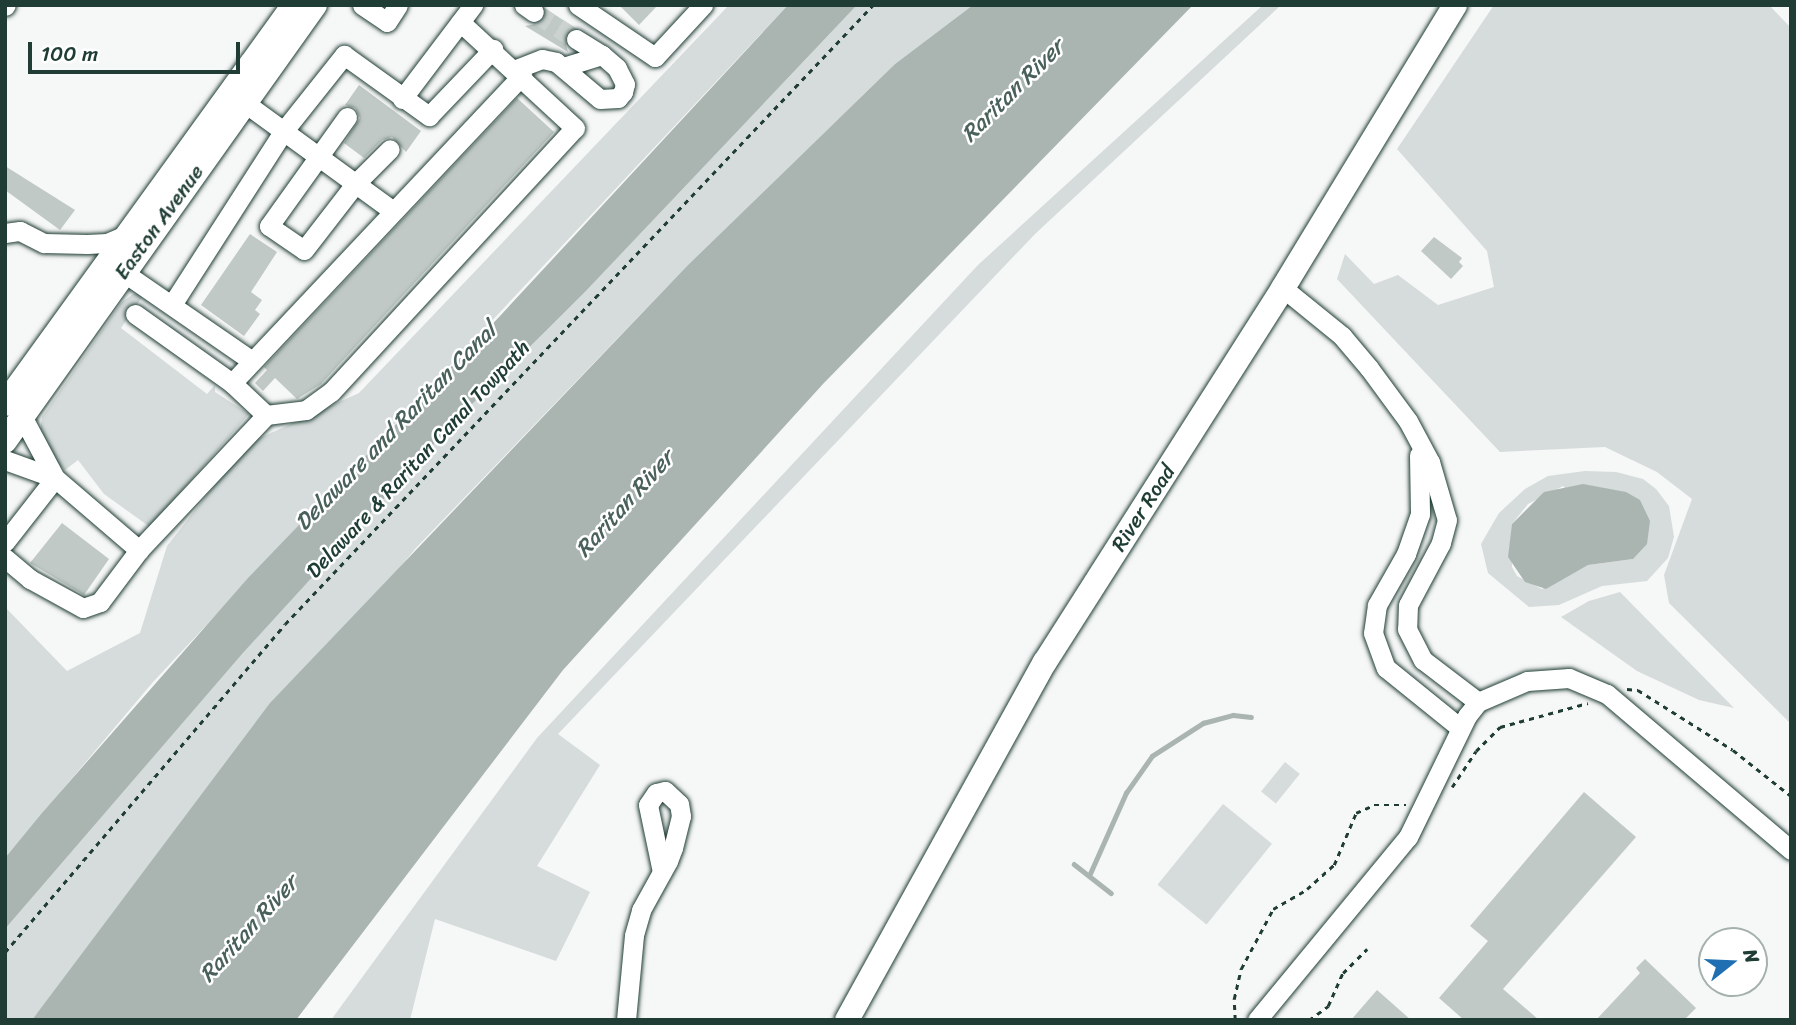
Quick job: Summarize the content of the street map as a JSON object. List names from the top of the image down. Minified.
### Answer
{"streets":{"main road":["Easton Avenue","River Road"],"path":["Delaware & Raritan Canal Towpath"]},"water":["Raritan River","Delaware and Raritan Canal"],"scale_bar":"100 m","north":"right"}
